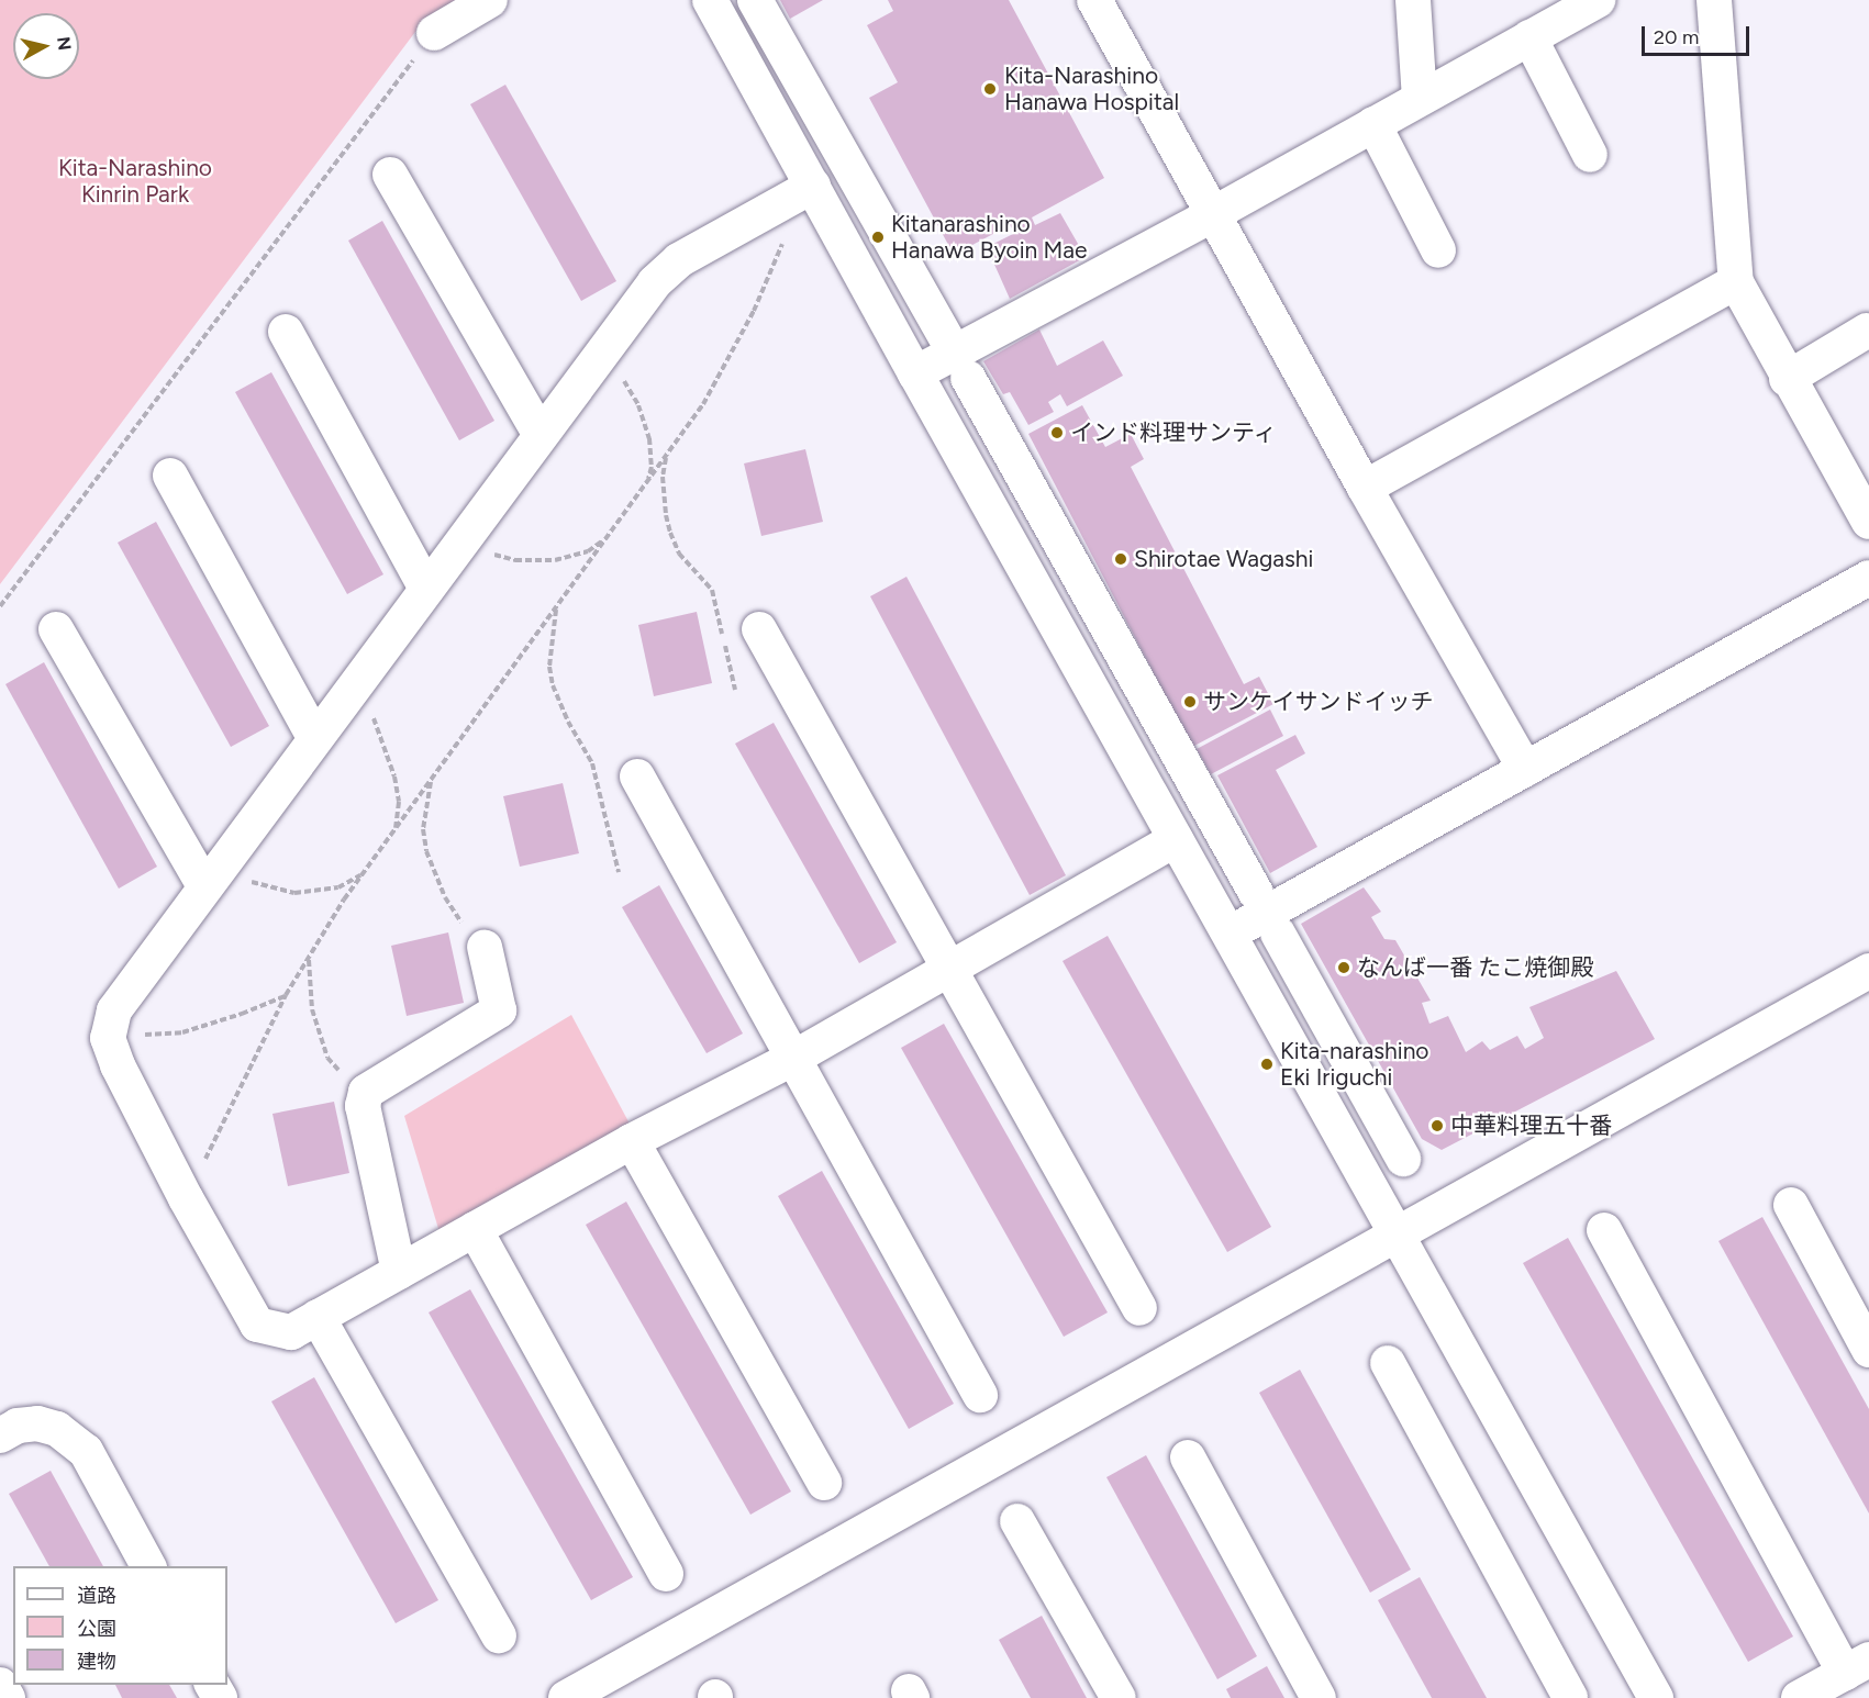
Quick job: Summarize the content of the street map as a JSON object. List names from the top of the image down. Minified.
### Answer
{"parks":["Kita-Narashino Kinrin Park"],"places":["Kita-Narashino Hanawa Hospital","Kitanarashino Hanawa Byoin Mae","インド料理サンティ","Shirotae Wagashi","サンケイサンドイッチ","なんば一番 たこ焼御殿","Kita-narashino Eki Iriguchi","中華料理五十番"],"legend":["道路","公園","建物"],"scale_bar":"20 m","north":"right"}
